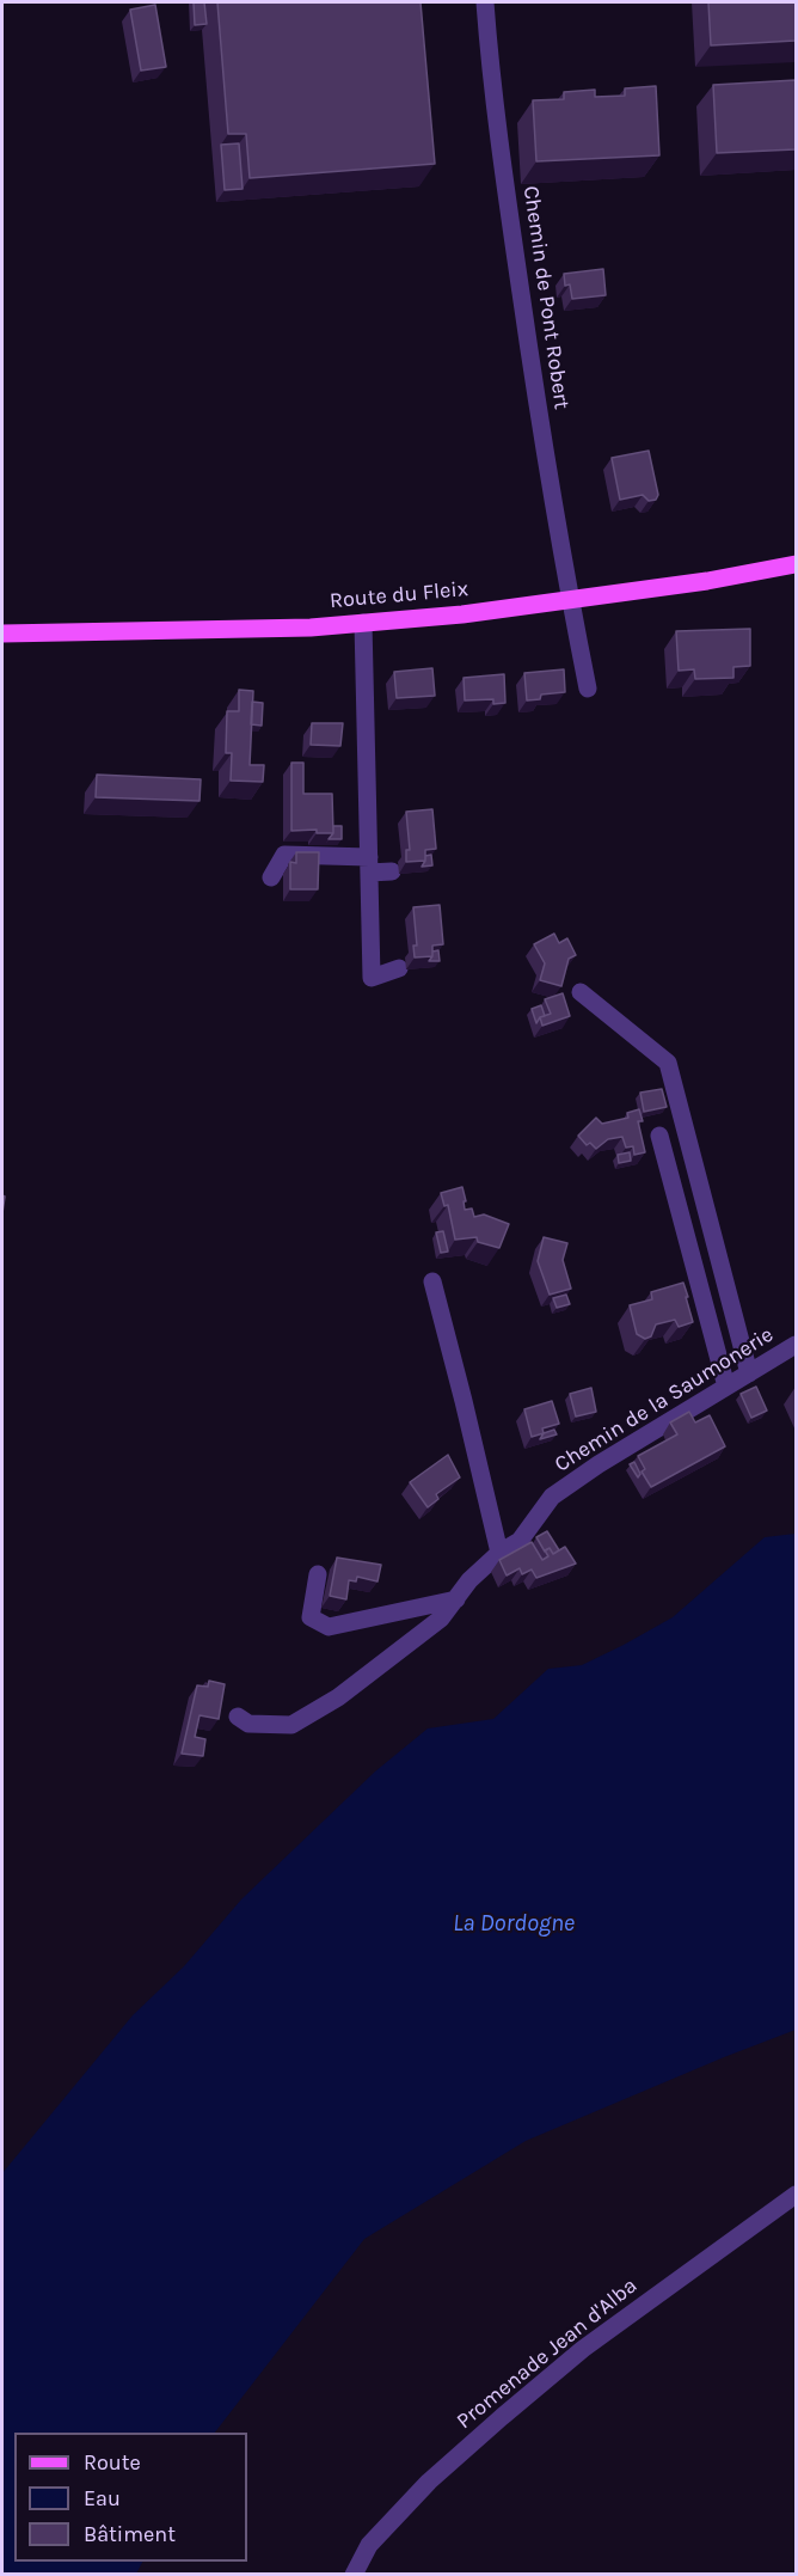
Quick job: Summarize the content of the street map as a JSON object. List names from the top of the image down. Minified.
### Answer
{"streets":{"main road":["Route du Fleix"],"street":["Chemin de Pont Robert","Chemin de la Saumonerie","Promenade Jean d'Alba"]},"crossings":[["Chemin de Pont Robert","Route du Fleix"]],"water":["La Dordogne"],"legend":["Route","Eau","Bâtiment"]}
